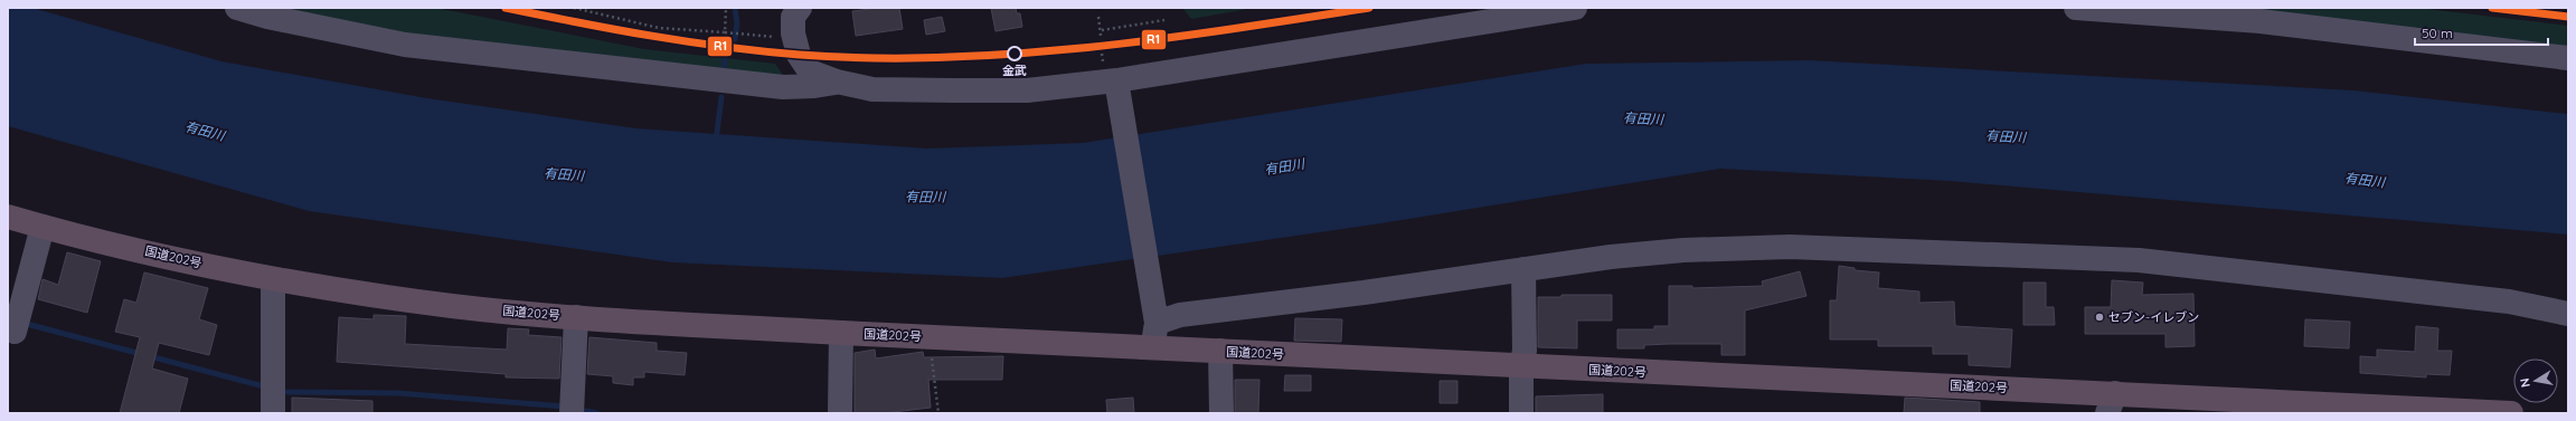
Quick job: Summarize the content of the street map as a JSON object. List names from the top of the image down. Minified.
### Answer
{"streets":{"highway":["国道202号"]},"water":["有田川"],"places":["金武","セブン-イレブン"],"lines":["transit line R1"],"scale_bar":"50 m","north":"left"}
